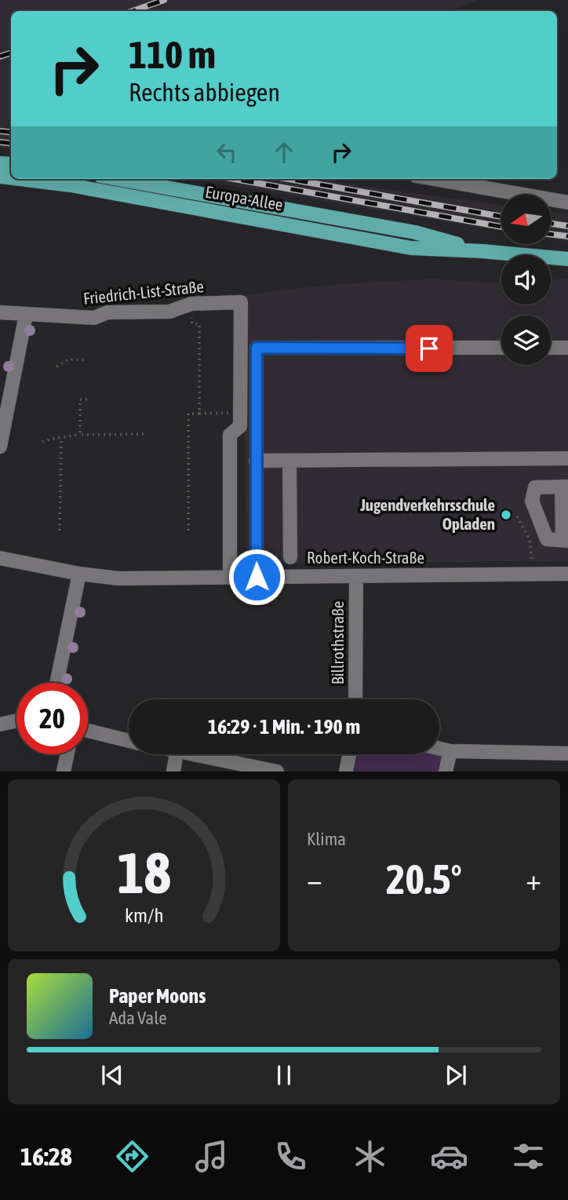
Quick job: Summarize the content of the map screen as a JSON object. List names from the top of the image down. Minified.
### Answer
{"streets":{"main road":["Europa-Allee"],"street":["Friedrich-List-Straße","Robert-Koch-Straße","Billrothstraße"]},"crossings":[["Robert-Koch-Straße","Billrothstraße"]],"places":["Jugendverkehrsschule Opladen"],"north":"left","page":{"turn":["110 m","Rechts abbiegen"],"limit":"20","trip":"16:29 · 1 Min. · 190 m","tile":"Klima","heat":["−","20.5°","+"],"song":["Paper Moons","Ada Vale"],"tabs":"16:28","gauge":["18","km/h"]}}
